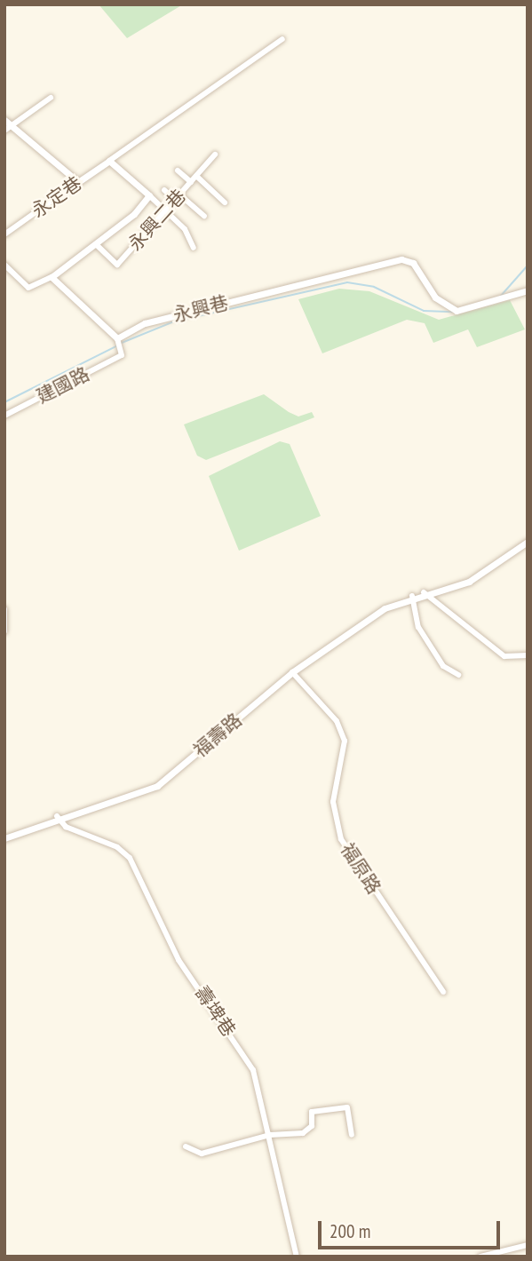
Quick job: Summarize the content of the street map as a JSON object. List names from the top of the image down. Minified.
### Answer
{"streets":{"street":["永定巷","永興二巷","永興巷","建國路","福壽路","福原路","壽埤巷"]},"crossings":[["永興巷","建國路"],["福壽路","福原路"],["福壽路","壽埤巷"]],"scale_bar":"200 m"}
